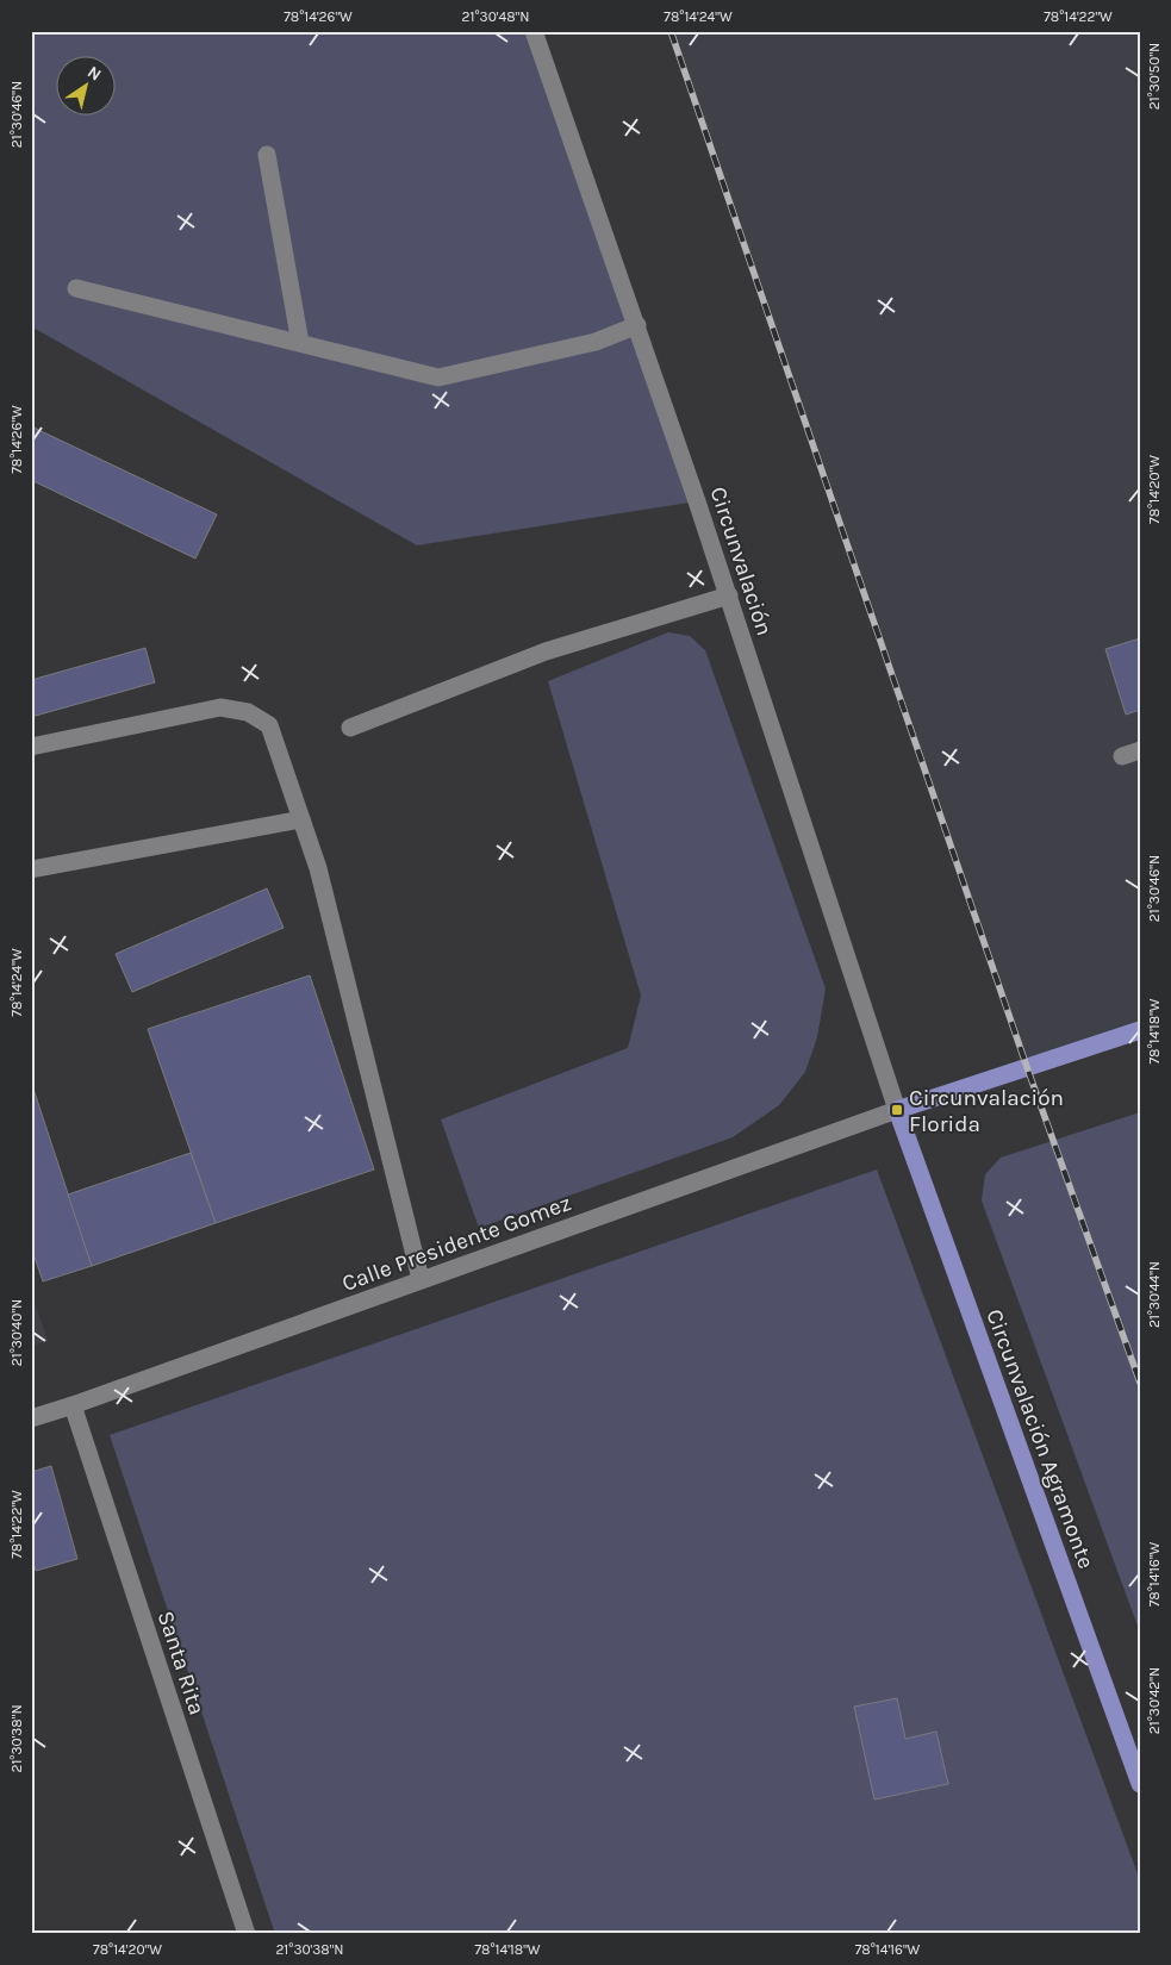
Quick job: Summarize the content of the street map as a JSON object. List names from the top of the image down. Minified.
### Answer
{"streets":{"main road":["Circunvalación Agramonte"],"street":["Circunvalación","Calle Presidente Gomez","Santa Rita"]},"crossings":[["Circunvalación","Calle Presidente Gomez"],["Circunvalación","Circunvalación Agramonte"],["Calle Presidente Gomez","Circunvalación Agramonte"],["Calle Presidente Gomez","Santa Rita"]],"places":{"transit":["Circunvalación Florida"]},"north":"top right","coordinates":["78°14'26\"W","21°30'48\"N","78°14'24\"W","78°14'22\"W","21°30'50\"N","21°30'46\"N","78°14'20\"W","78°14'18\"W","21°30'44\"N","21°30'40\"N","78°14'16\"W","21°30'42\"N","21°30'38\"N"]}
